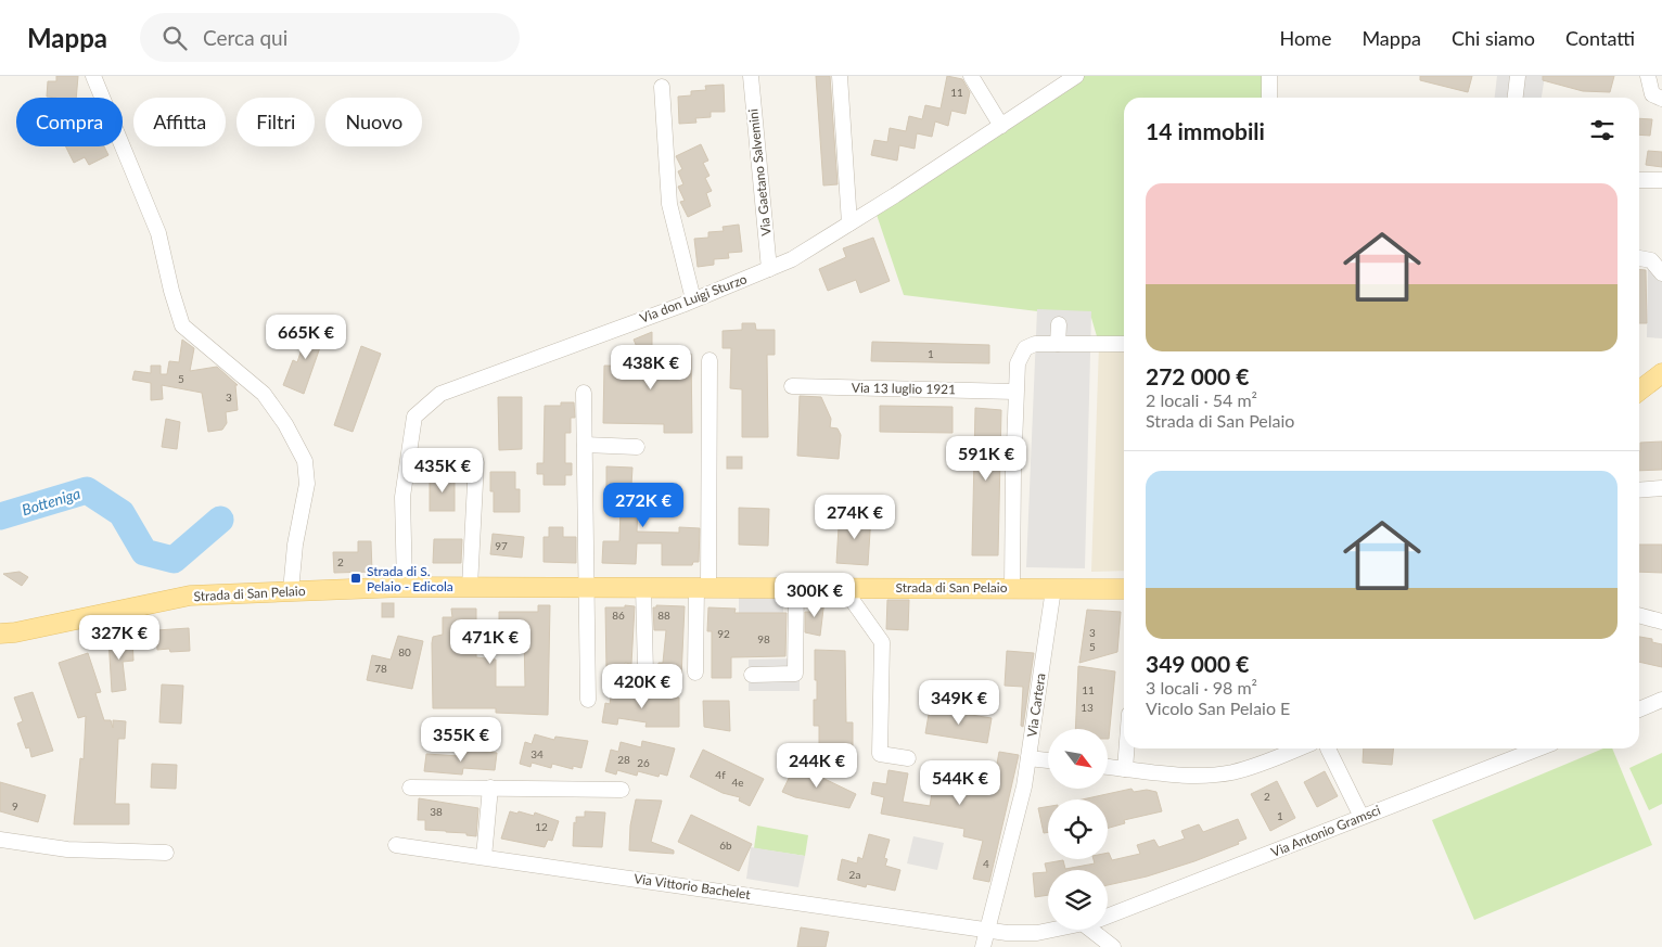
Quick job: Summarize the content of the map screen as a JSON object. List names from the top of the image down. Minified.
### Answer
{"streets":{"main road":["Strada di San Pelaio"],"street":["Via Gaetano Salvemini","Via don Luigi Sturzo","Via 13 luglio 1921","Via Cartera","Via Antonio Gramsci","Via Vittorio Bachelet"]},"crossings":[["Via Gaetano Salvemini","Via don Luigi Sturzo"],["Via don Luigi Sturzo","Strada di San Pelaio"],["Strada di San Pelaio","Via Cartera"],["Via Cartera","Via Antonio Gramsci"],["Via Cartera","Via Vittorio Bachelet"],["Via Antonio Gramsci","Via Vittorio Bachelet"]],"water":["Botteniga"],"places":{"transit":["Strada di S. Pelaio - Edicola"]},"house_numbers":["11","1","5","3","97","2","86","88","3","92","98","5","80","78","11","13","34","28","26","4f","4e","2","9","38","1","12","6b","4","2a"],"north":"bottom right","page":{"header":"Mappa","search":"Cerca qui","nav":["Home","Mappa","Chi siamo","Contatti"],"chip":["Compra","Affitta","Filtri","Nuovo"],"heading":"14 immobili","list":[{"name":"272 000 €","note":"2 locali · 54 m² · Strada di San Pelaio"},{"name":"349 000 €","note":"3 locali · 98 m² · Vicolo San Pelaio E"}],"price":["665K €","438K €","591K €","435K €","272K €","274K €","300K €","327K €","471K €","420K €","349K €","355K €","244K €","544K €"]}}
